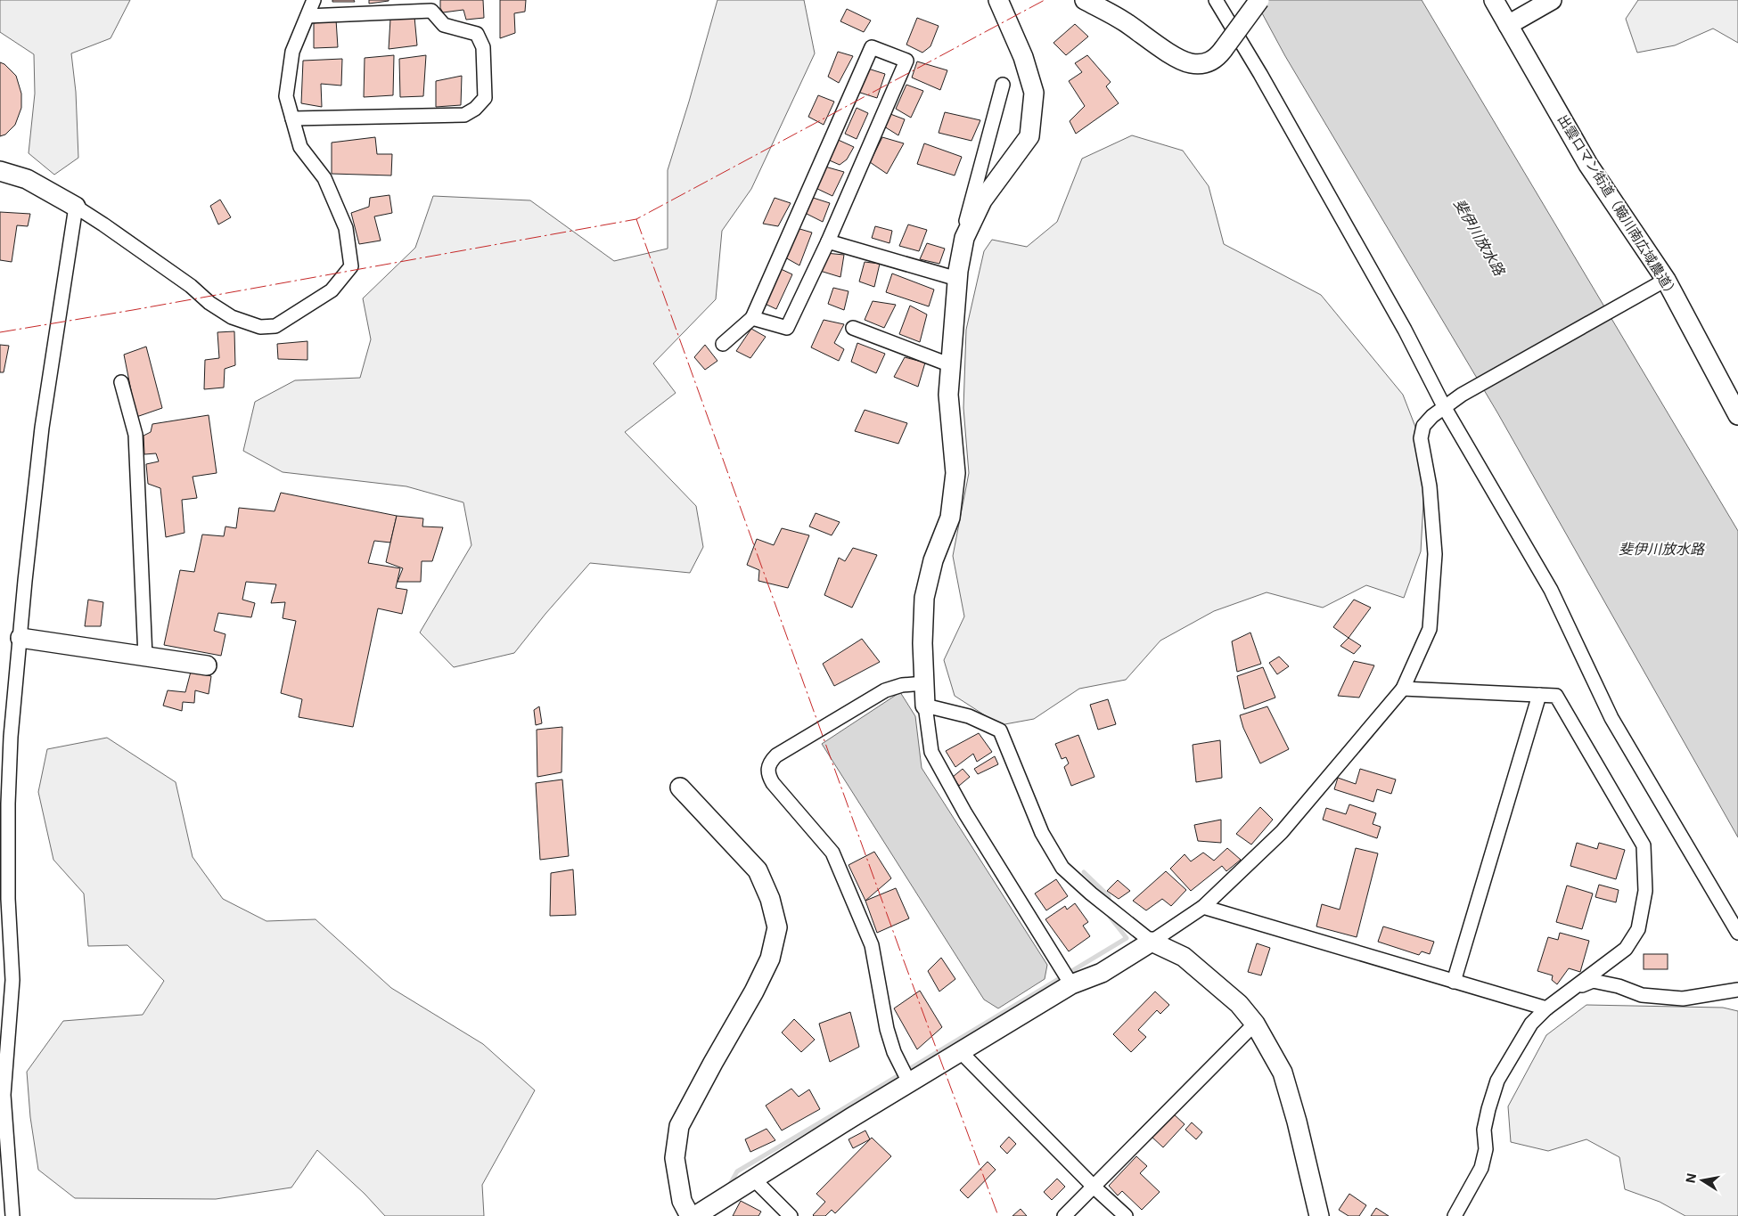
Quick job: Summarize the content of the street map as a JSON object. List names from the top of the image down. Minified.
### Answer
{"streets":{"street":["出雲ロマン街道（簸川南広域農道）"]},"water":["斐伊川放水路"],"north":"left"}
